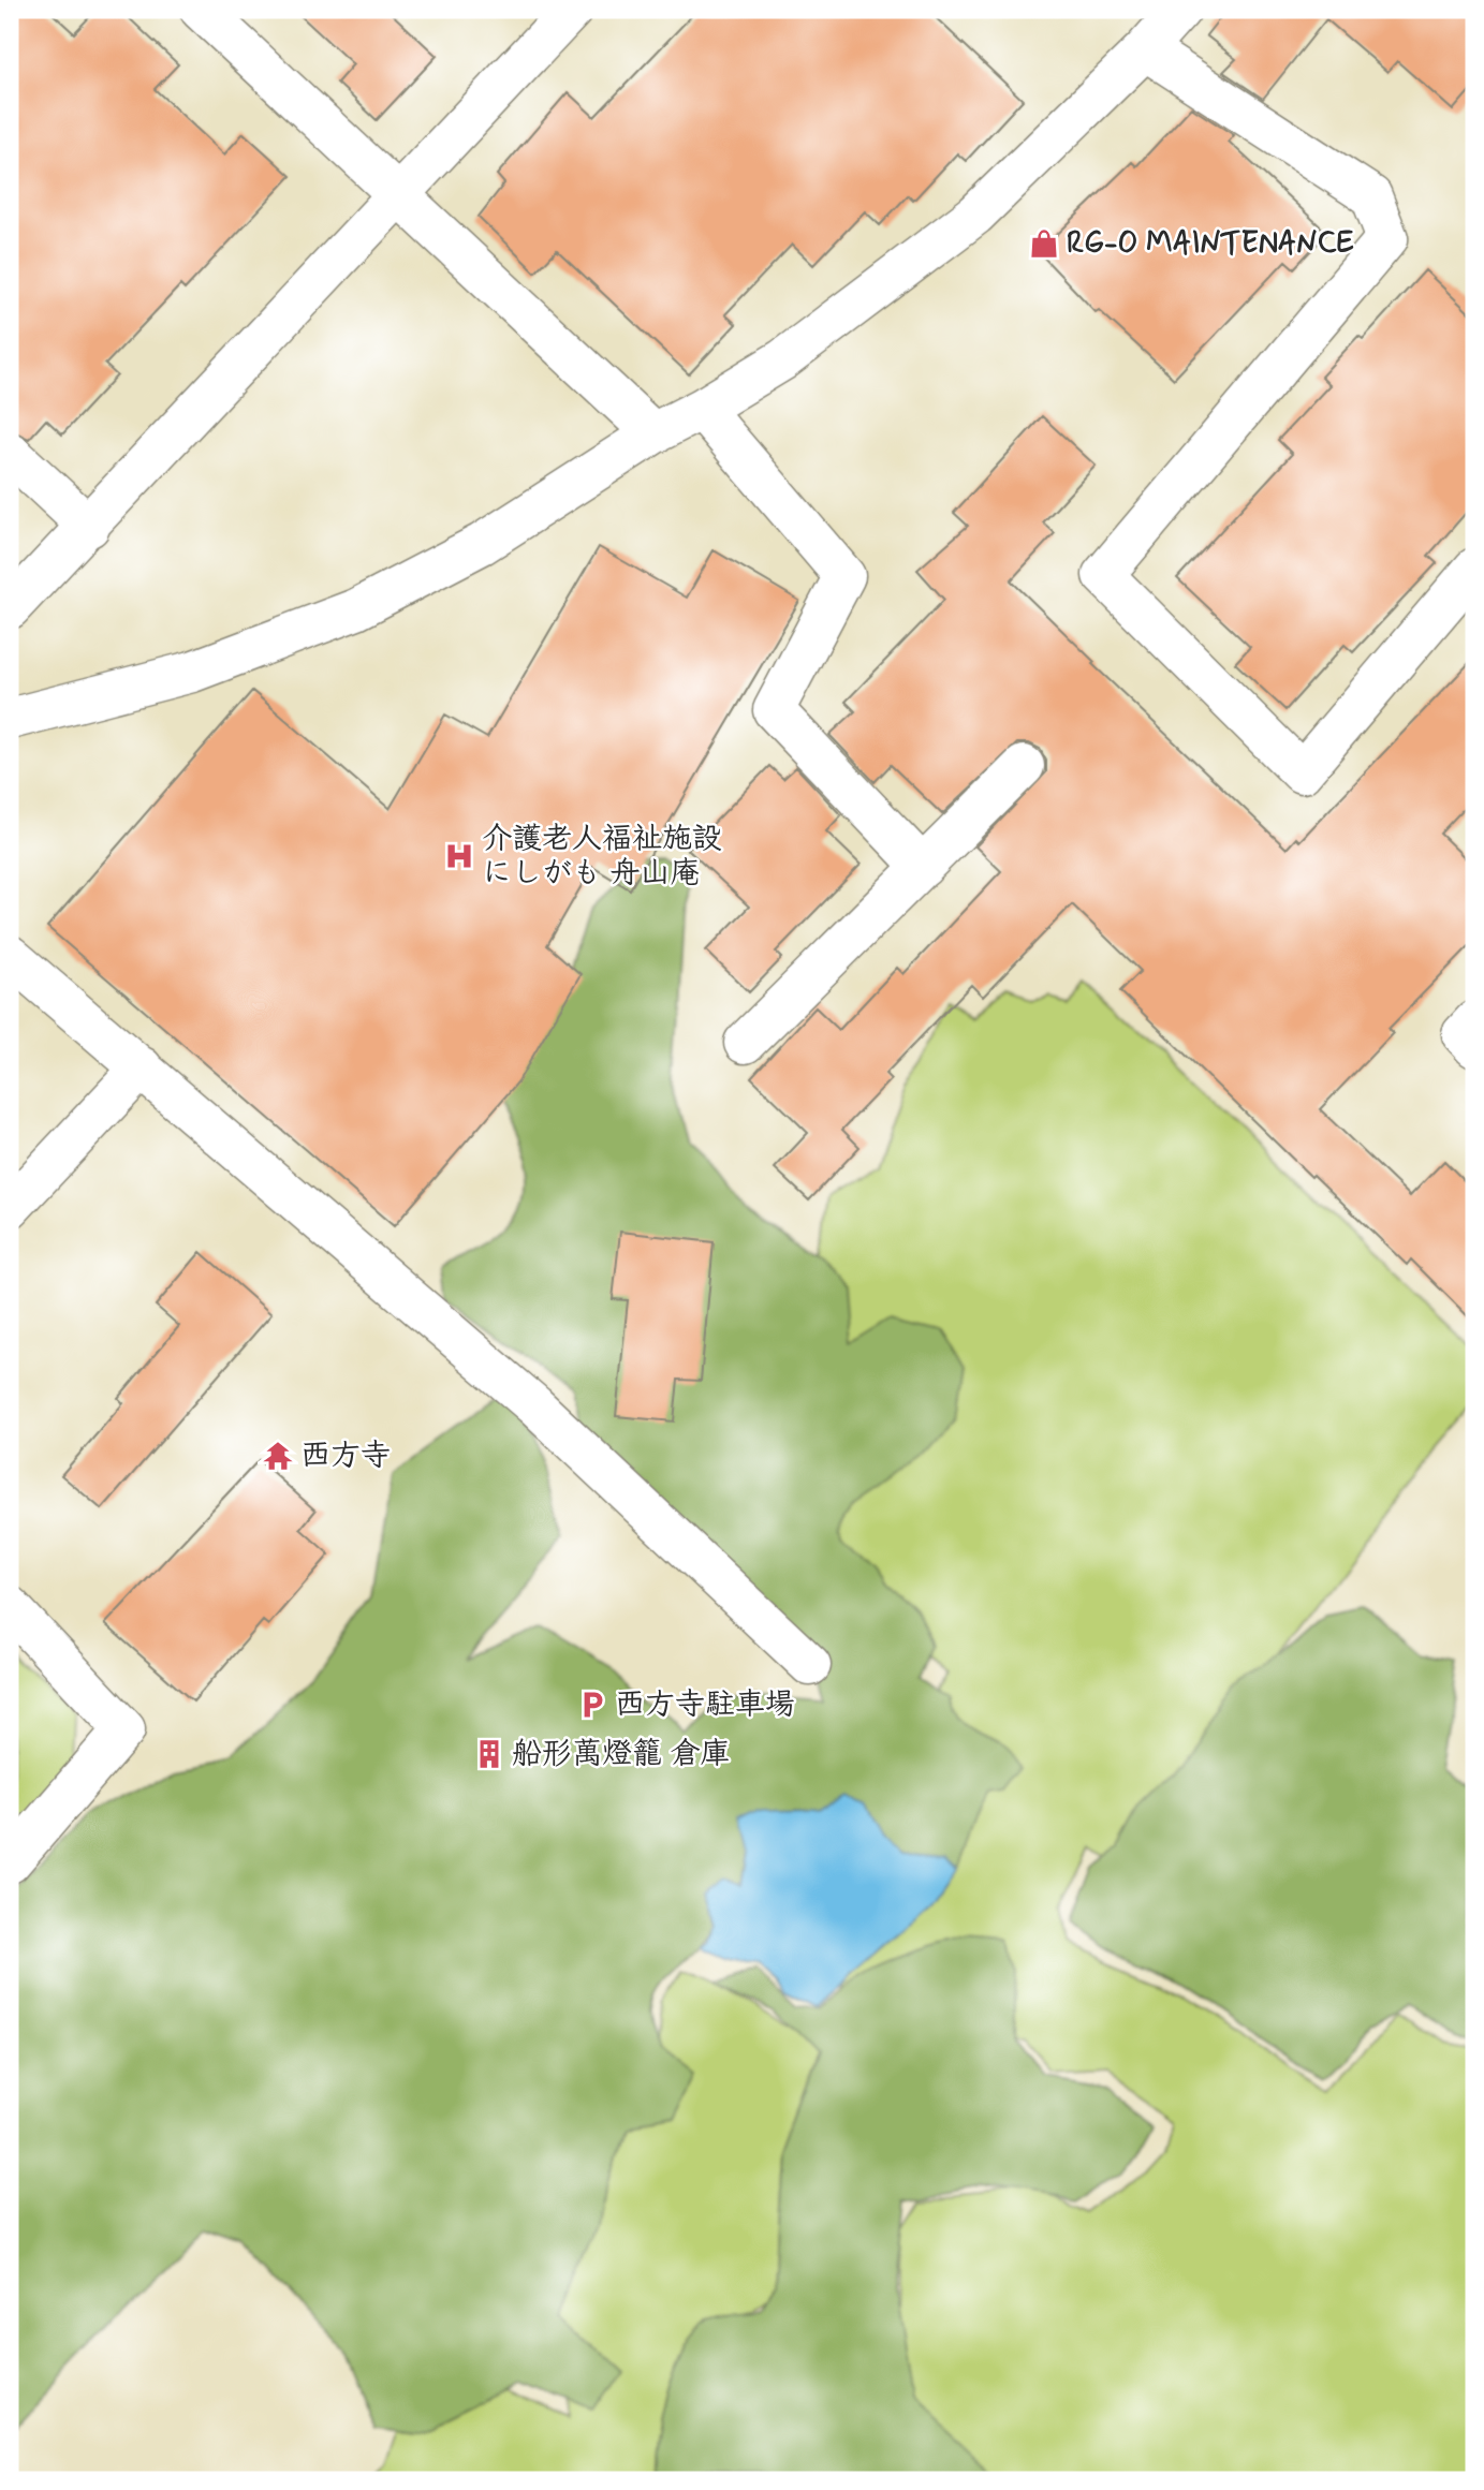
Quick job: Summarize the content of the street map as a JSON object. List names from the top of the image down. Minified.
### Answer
{"places":{"shop":["RG-O MAINTENANCE"],"hospital":["介護老人福祉施設 にしがも 舟山庵"],"temple":["西方寺"],"parking":["西方寺駐車場"],"building":["船形萬燈籠 倉庫"]}}
